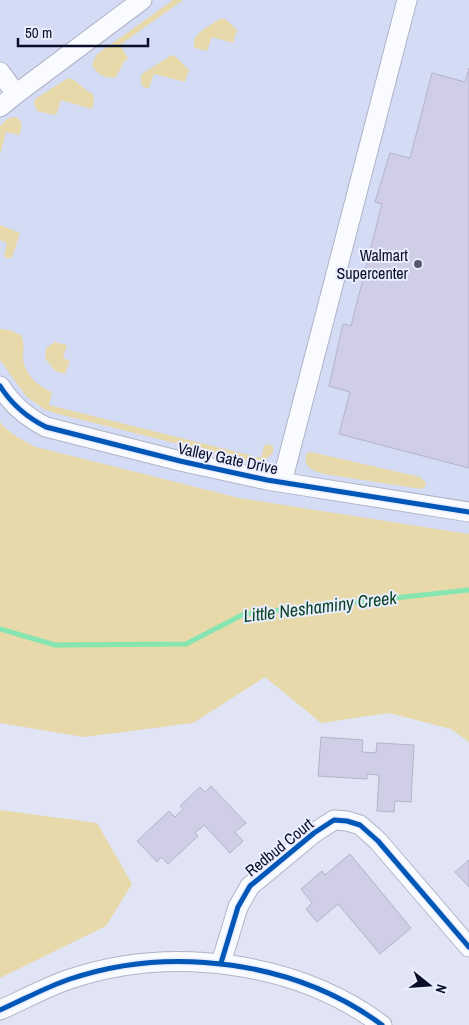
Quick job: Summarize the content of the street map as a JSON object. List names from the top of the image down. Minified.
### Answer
{"streets":{"street":["Valley Gate Drive","Redbud Court"]},"water":["Little Neshaminy Creek"],"places":["Walmart Supercenter"],"scale_bar":"50 m","north":"right"}
